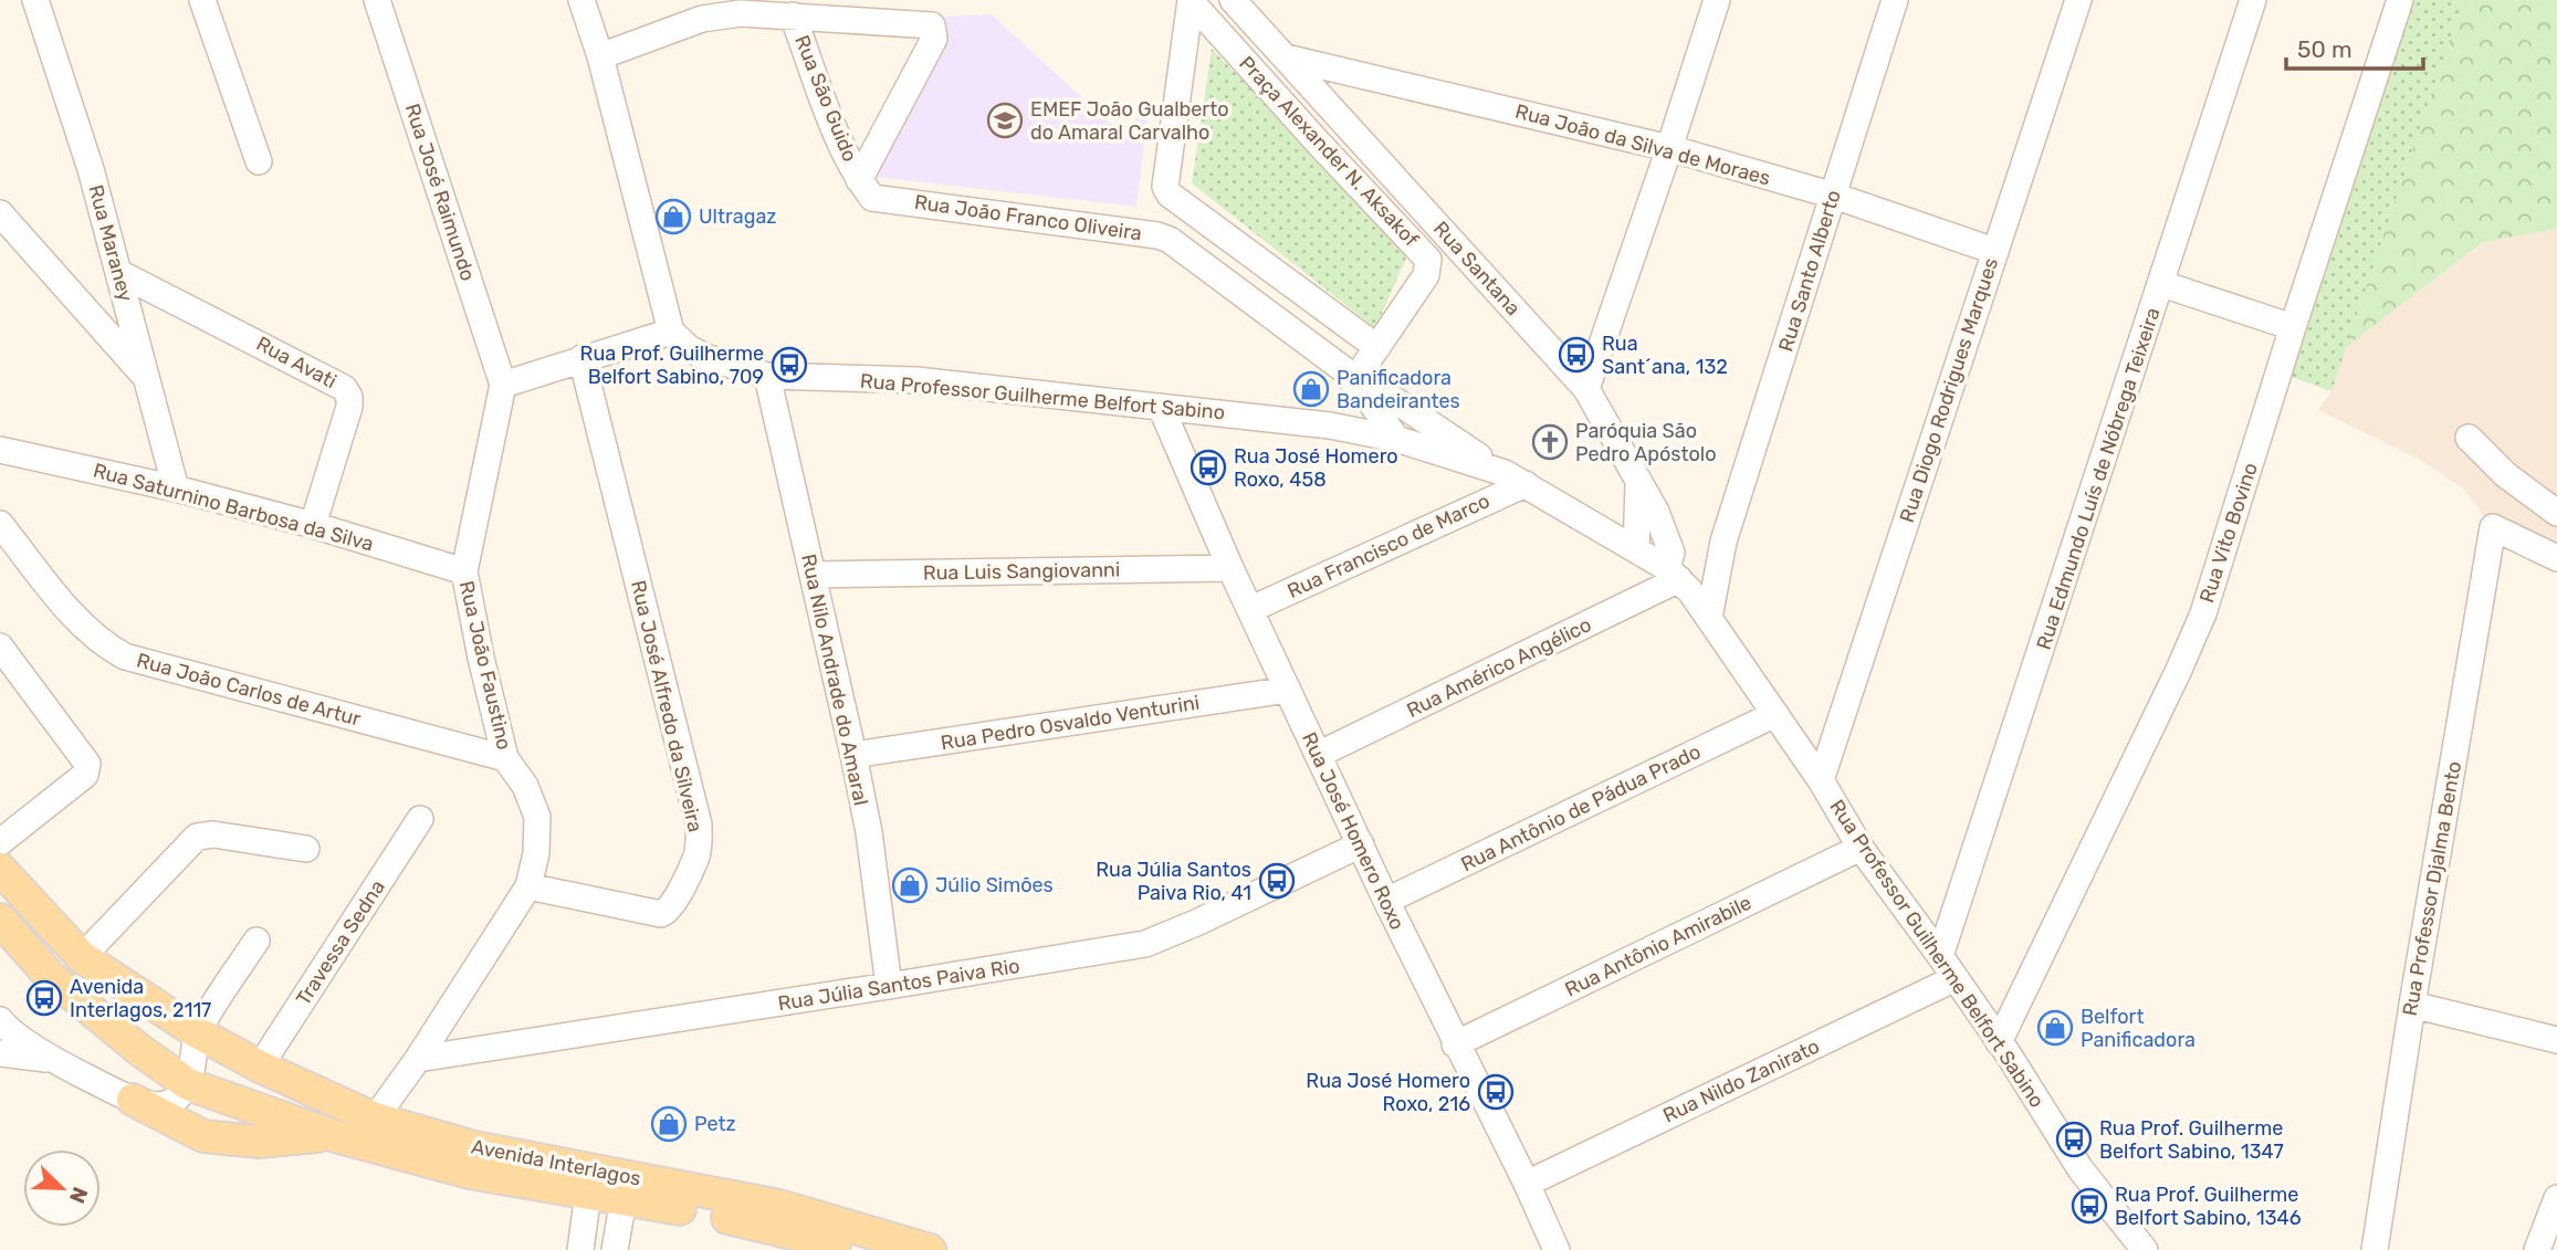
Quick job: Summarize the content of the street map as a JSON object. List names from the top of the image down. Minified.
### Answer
{"streets":{"main road":["Avenida Interlagos"],"street":["Rua São Guido","Rua João da Silva de Moraes","Praça Alexander N. Aksakof","Rua José Raimundo","Rua João Franco Oliveira","Rua Maraney","Rua Santana","Rua Santo Alberto","Rua Avati","Rua Diogo Rodrigues Marques","Rua Professor Guilherme Belfort Sabino","Rua Edmundo Luís de Nóbrega Teixeira","Rua Saturnino Barbosa da Silva","Rua Vito Bovino","Rua Francisco de Marco","Rua Luis Sangiovanni","Rua João Faustino","Rua Américo Angélico","Rua Nilo Andrade do Amaral","Rua João Carlos de Artur","Rua José Alfredo da Silveira","Rua Pedro Osvaldo Venturini","Rua Antônio de Pádua Prado","Rua José Homero Roxo","Rua Professor Djalma Bento","Travessa Sedna","Rua Antônio Amirabile","Rua Júlia Santos Paiva Rio","Rua Nildo Zanirato"]},"crossings":[["Rua São Guido","Rua João Franco Oliveira"],["Rua João da Silva de Moraes","Rua Santana"],["Rua João da Silva de Moraes","Rua Santo Alberto"],["Rua João da Silva de Moraes","Rua Diogo Rodrigues Marques"],["Praça Alexander N. Aksakof","Rua João Franco Oliveira"],["Rua José Raimundo","Rua João Faustino"],["Rua João Franco Oliveira","Rua Santana"],["Rua João Franco Oliveira","Rua Santo Alberto"],["Rua João Franco Oliveira","Rua Professor Guilherme Belfort Sabino"],["Rua João Franco Oliveira","Rua Francisco de Marco"],["Rua João Franco Oliveira","Rua Américo Angélico"],["Rua Maraney","Rua Avati"],["Rua Maraney","Rua Saturnino Barbosa da Silva"],["Rua Santana","Rua Santo Alberto"],["Rua Santana","Rua Professor Guilherme Belfort Sabino"],["Rua Santana","Rua Américo Angélico"],["Rua Santo Alberto","Rua Professor Guilherme Belfort Sabino"],["Rua Santo Alberto","Rua Américo Angélico"],["Rua Avati","Rua Saturnino Barbosa da Silva"],["Rua Diogo Rodrigues Marques","Rua Professor Guilherme Belfort Sabino"],["Rua Professor Guilherme Belfort Sabino","Rua Edmundo Luís de Nóbrega Teixeira"],["Rua Professor Guilherme Belfort Sabino","Rua Vito Bovino"],["Rua Professor Guilherme Belfort Sabino","Rua Francisco de Marco"],["Rua Professor Guilherme Belfort Sabino","Rua Américo Angélico"],["Rua Professor Guilherme Belfort Sabino","Rua Nilo Andrade do Amaral"],["Rua Professor Guilherme Belfort Sabino","Rua Antônio de Pádua Prado"],["Rua Professor Guilherme Belfort Sabino","Rua José Homero Roxo"],["Rua Professor Guilherme Belfort Sabino","Rua Antônio Amirabile"],["Rua Professor Guilherme Belfort Sabino","Rua Nildo Zanirato"],["Rua Saturnino Barbosa da Silva","Rua João Faustino"],["Rua Francisco de Marco","Rua José Homero Roxo"],["Rua Luis Sangiovanni","Rua Nilo Andrade do Amaral"],["Rua Luis Sangiovanni","Rua José Homero Roxo"],["Rua João Faustino","Rua João Carlos de Artur"],["Rua João Faustino","Rua José Alfredo da Silveira"],["Rua João Faustino","Rua Júlia Santos Paiva Rio"],["Rua João Faustino","Avenida Interlagos"],["Rua Américo Angélico","Rua José Homero Roxo"],["Rua Nilo Andrade do Amaral","Rua Pedro Osvaldo Venturini"],["Rua Nilo Andrade do Amaral","Rua Júlia Santos Paiva Rio"],["Rua Pedro Osvaldo Venturini","Rua José Homero Roxo"],["Rua Antônio de Pádua Prado","Rua José Homero Roxo"],["Rua José Homero Roxo","Rua Antônio Amirabile"],["Rua José Homero Roxo","Rua Júlia Santos Paiva Rio"],["Rua José Homero Roxo","Rua Nildo Zanirato"],["Travessa Sedna","Avenida Interlagos"]],"places":{"school or university":["EMEF João Gualberto do Amaral Carvalho"],"shop":["Ultragaz","Panificadora Bandeirantes","Júlio Simões","Belfort Panificadora","Petz"],"bus stop":["Rua Sant´ana, 132","Rua Prof. Guilherme Belfort Sabino, 709","Rua José Homero Roxo, 458","Rua Júlia Santos Paiva Rio, 41","Avenida Interlagos, 2117","Rua José Homero Roxo, 216","Rua Prof. Guilherme Belfort Sabino, 1347","Rua Prof. Guilherme Belfort Sabino, 1346"],"church":["Paróquia São Pedro Apóstolo"]},"scale_bar":"50 m","north":"bottom right"}
